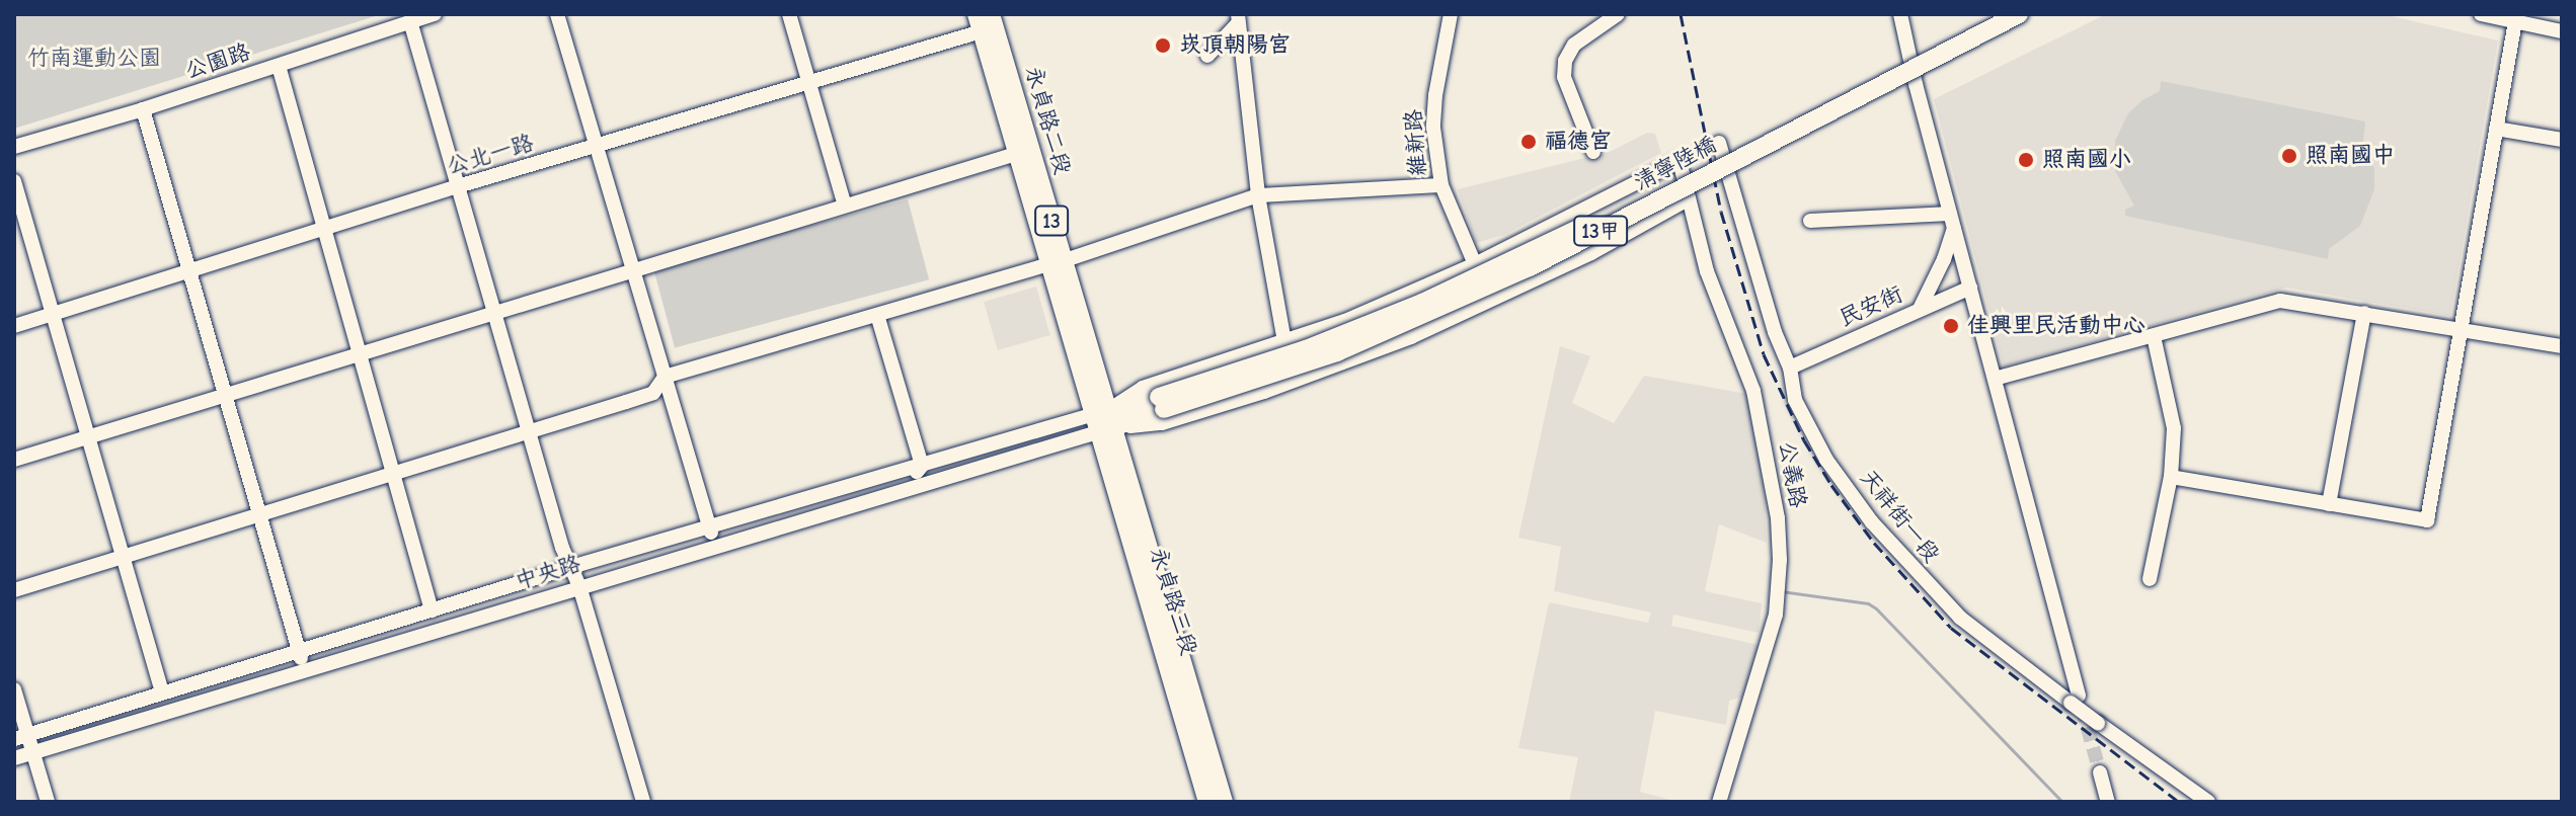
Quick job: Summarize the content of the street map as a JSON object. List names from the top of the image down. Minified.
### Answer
{"streets":{"main road":["永貞路二段","清寧陸橋","13","13甲","永貞路三段"],"street":["公園路","維新路","公北一路","民安街","公義路","天祥街一段","中央路"]},"crossings":[["永貞路二段","公北一路"],["永貞路二段","13甲"],["永貞路二段","中央路"],["永貞路二段","永貞路三段"],["維新路","公義路"],["清寧陸橋","13甲"],["13甲","中央路"],["13甲","永貞路三段"],["民安街","天祥街一段"],["中央路","永貞路三段"]],"parks":["竹南運動公園"],"places":["崁頂朝陽宮","福德宮","照南國中","照南國小","佳興里民活動中心"]}
